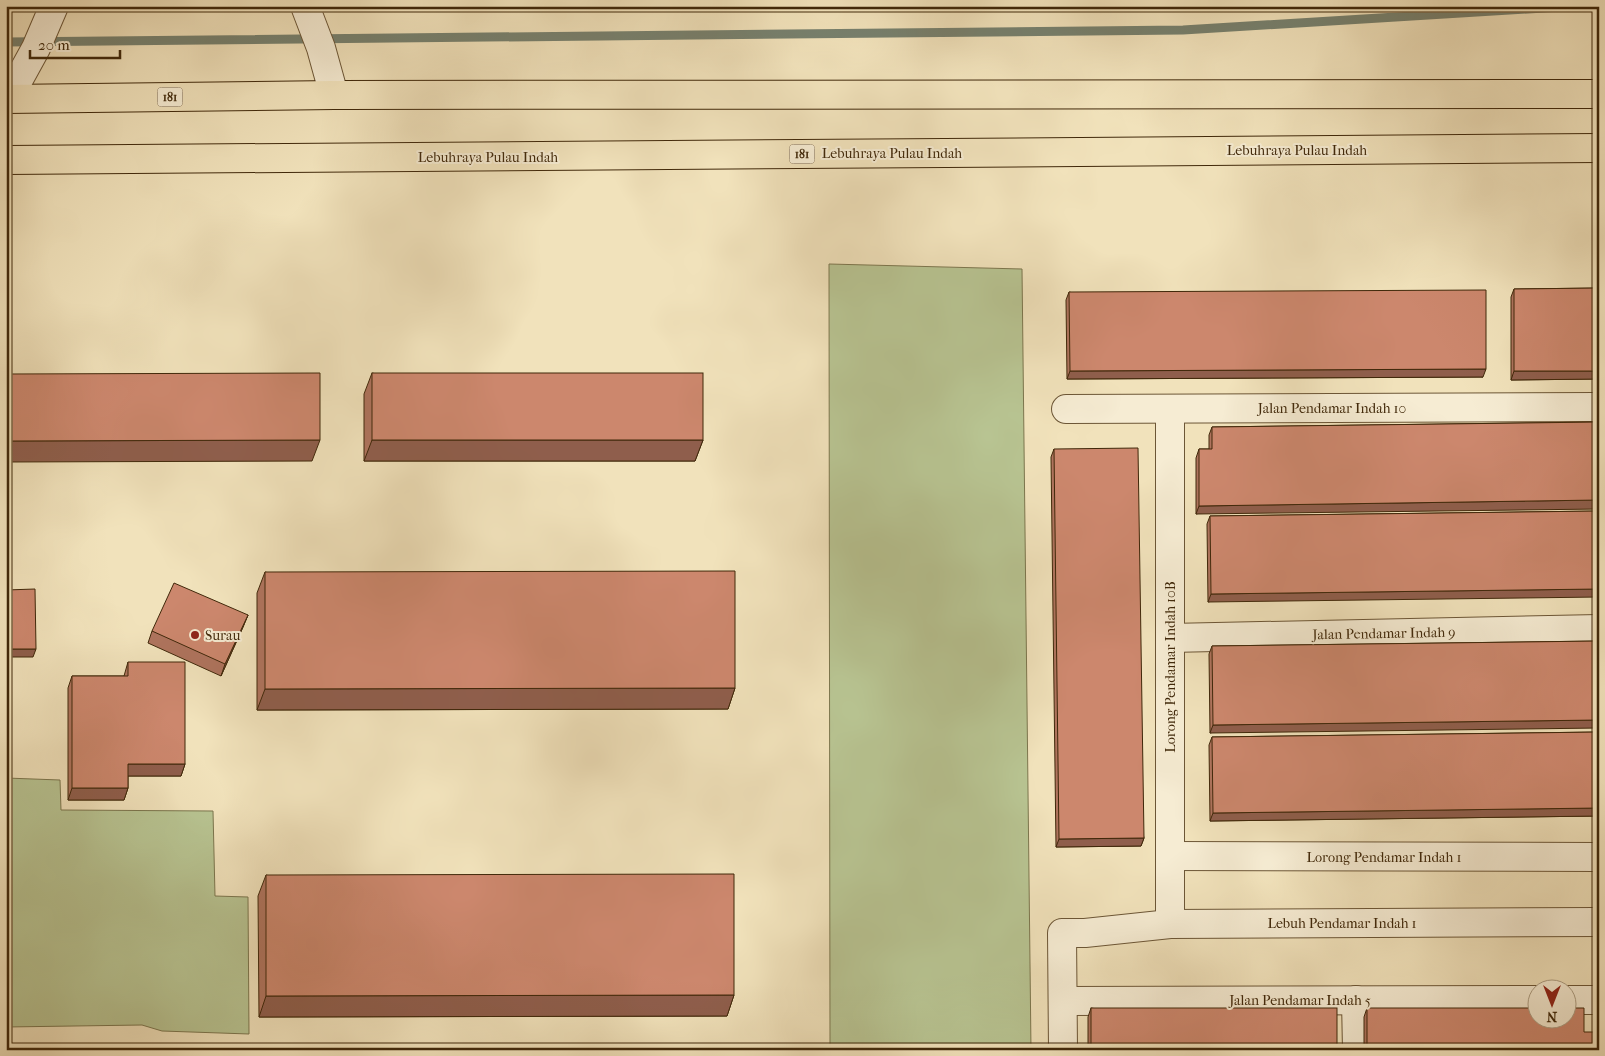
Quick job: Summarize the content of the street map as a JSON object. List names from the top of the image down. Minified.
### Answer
{"streets":{"main road":["181","Lebuhraya Pulau Indah"],"street":["Jalan Pendamar Indah 10","Jalan Pendamar Indah 9","Lorong Pendamar Indah 10B","Lorong Pendamar Indah 1","Lebuh Pendamar Indah 1","Jalan Pendamar Indah 5"]},"crossings":[["Jalan Pendamar Indah 10","Lorong Pendamar Indah 10B"],["Jalan Pendamar Indah 9","Lorong Pendamar Indah 10B"],["Lorong Pendamar Indah 10B","Lorong Pendamar Indah 1"],["Lorong Pendamar Indah 10B","Lebuh Pendamar Indah 1"],["Lebuh Pendamar Indah 1","Jalan Pendamar Indah 5"]],"places":["Surau"],"scale_bar":"20 m","north":"bottom"}
